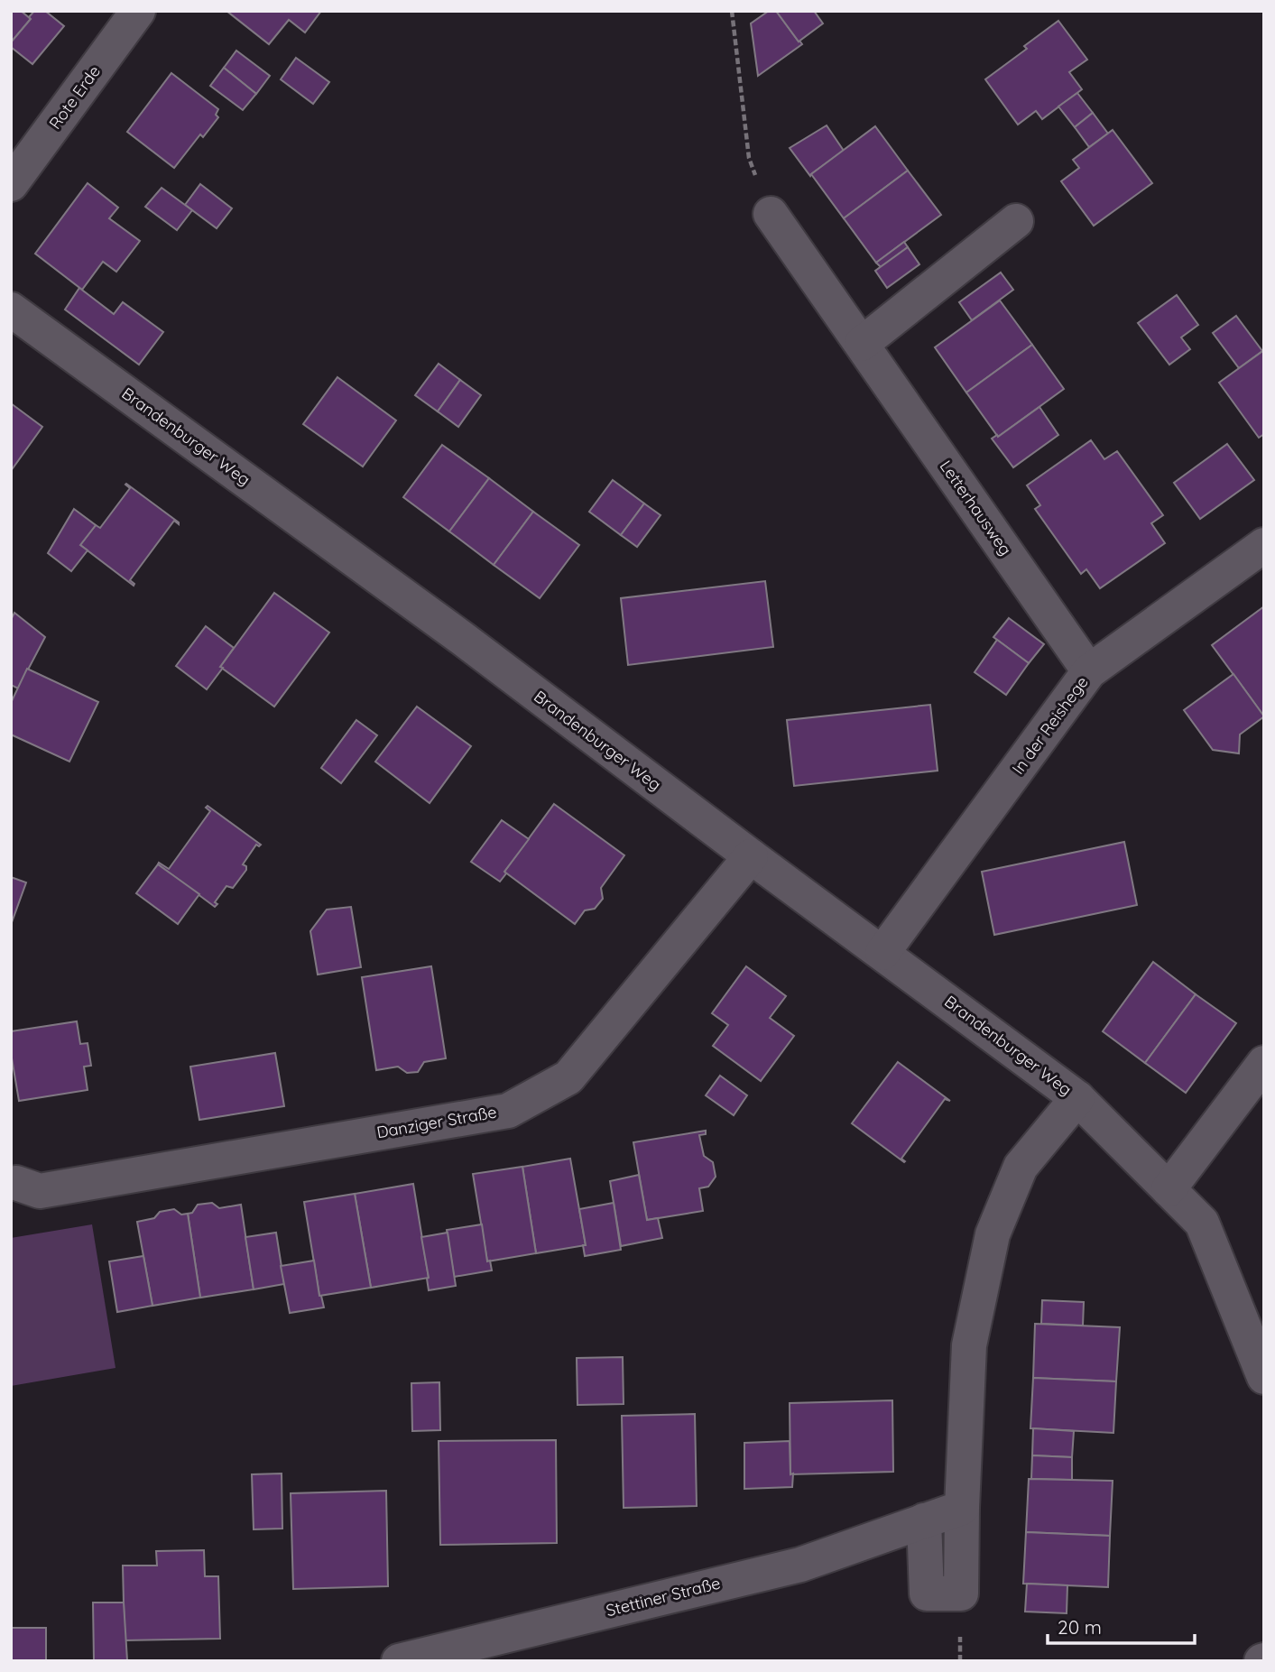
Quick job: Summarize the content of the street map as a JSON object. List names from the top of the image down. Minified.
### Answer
{"streets":{"street":["Rote Erde","Brandenburger Weg","Letterhausweg","In der Reishege","Danziger Straße","Stettiner Straße"]},"crossings":[["Brandenburger Weg","In der Reishege"],["Brandenburger Weg","Danziger Straße"],["Letterhausweg","In der Reishege"]],"scale_bar":"20 m"}
